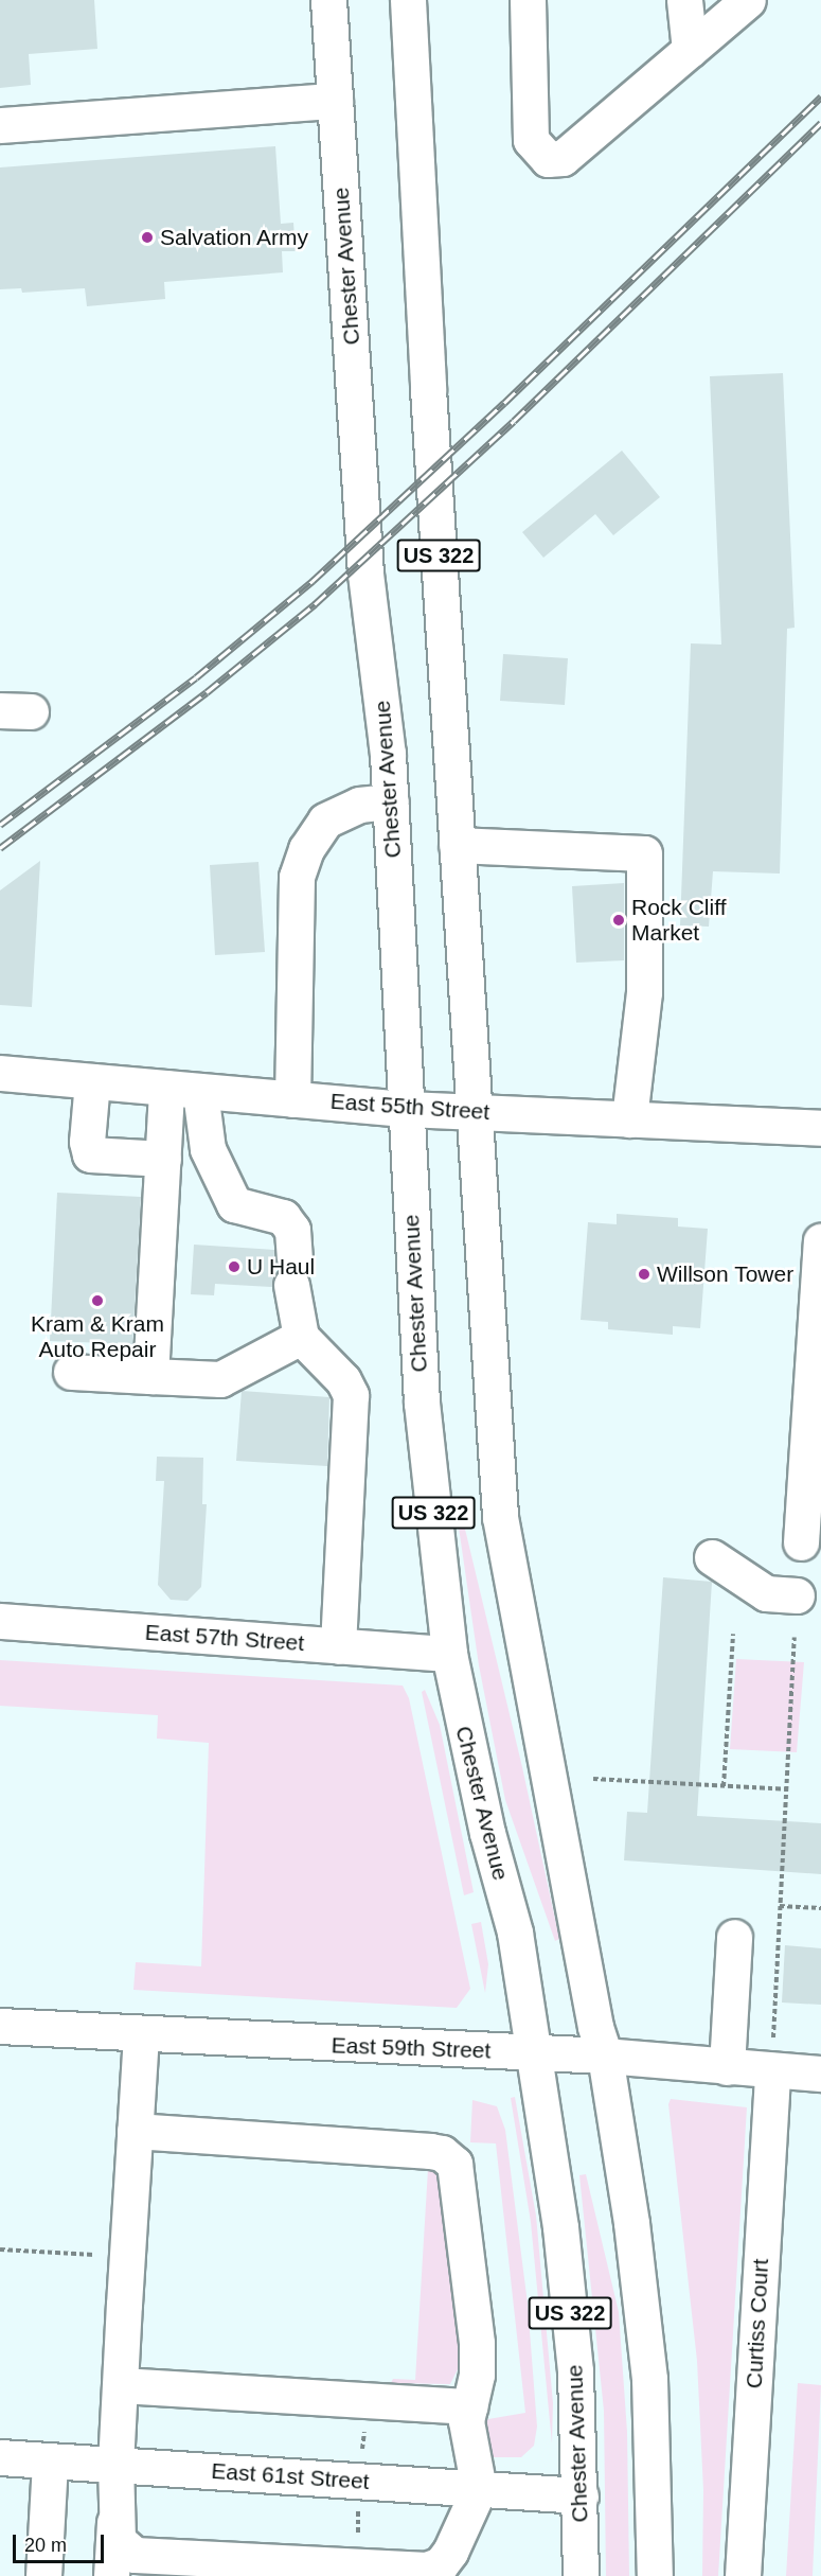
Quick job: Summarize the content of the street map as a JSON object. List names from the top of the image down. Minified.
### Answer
{"streets":{"main road":["Chester Avenue","US 322","East 55th Street","East 57th Street","East 59th Street","Curtiss Court","East 61st Street"]},"crossings":[["Chester Avenue","East 55th Street"],["Chester Avenue","East 57th Street"],["Chester Avenue","East 59th Street"],["Chester Avenue","East 61st Street"],["US 322","East 55th Street"],["US 322","East 59th Street"],["East 59th Street","Curtiss Court"]],"places":["Salvation Army","Rock Cliff Market","U Haul","Willson Tower","Kram & Kram Auto Repair"],"scale_bar":"20 m"}
